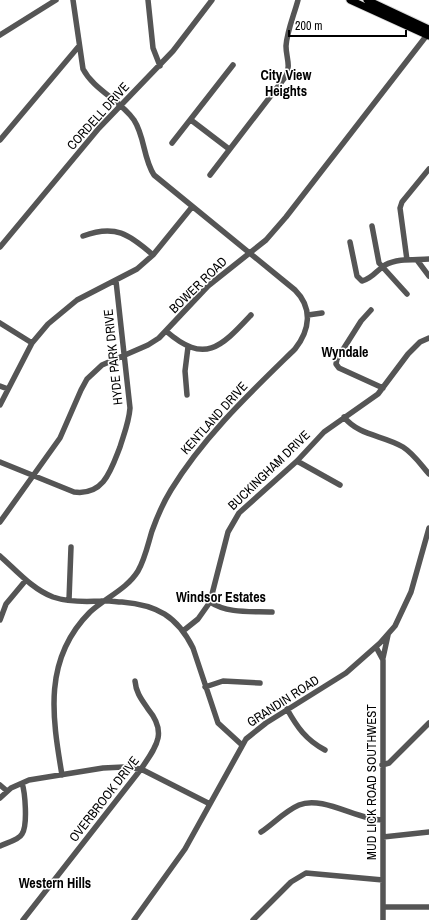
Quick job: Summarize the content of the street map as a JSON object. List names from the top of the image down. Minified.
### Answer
{"streets":{"street":["CORDELL DRIVE","BOWER ROAD","HYDE PARK DRIVE","KENTLAND DRIVE","BUCKINGHAM DRIVE","GRANDIN ROAD","MUD LICK ROAD SOUTHWEST","OVERBROOK DRIVE"]},"crossings":[["BOWER ROAD","HYDE PARK DRIVE"],["GRANDIN ROAD","MUD LICK ROAD SOUTHWEST"]],"districts":["City View Heights","Wyndale","Windsor Estates","Western Hills"],"scale_bar":"200 m"}
